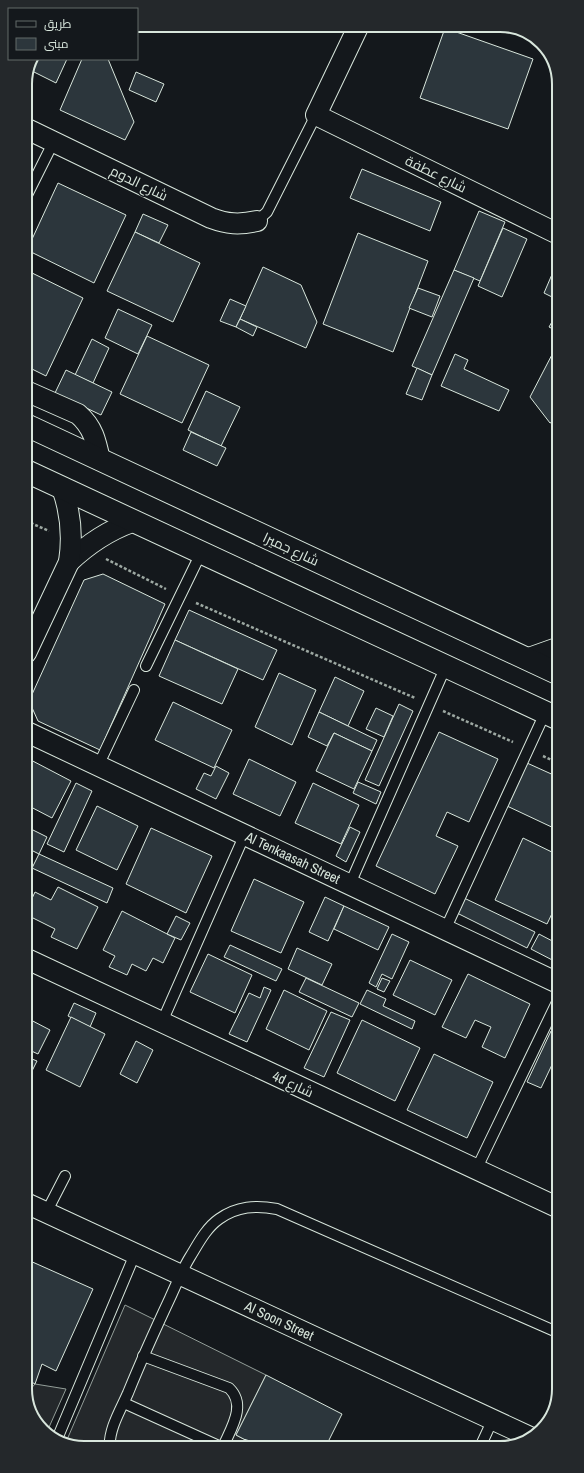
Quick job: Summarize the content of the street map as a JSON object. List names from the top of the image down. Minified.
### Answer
{"streets":{"main road":["شارع جميرا"],"street":["شارع عطفة","شارع الدوم","Al Tenkaasah Street","4d شارع","Al Soon Street"]},"legend":["طريق","مبنى"]}
